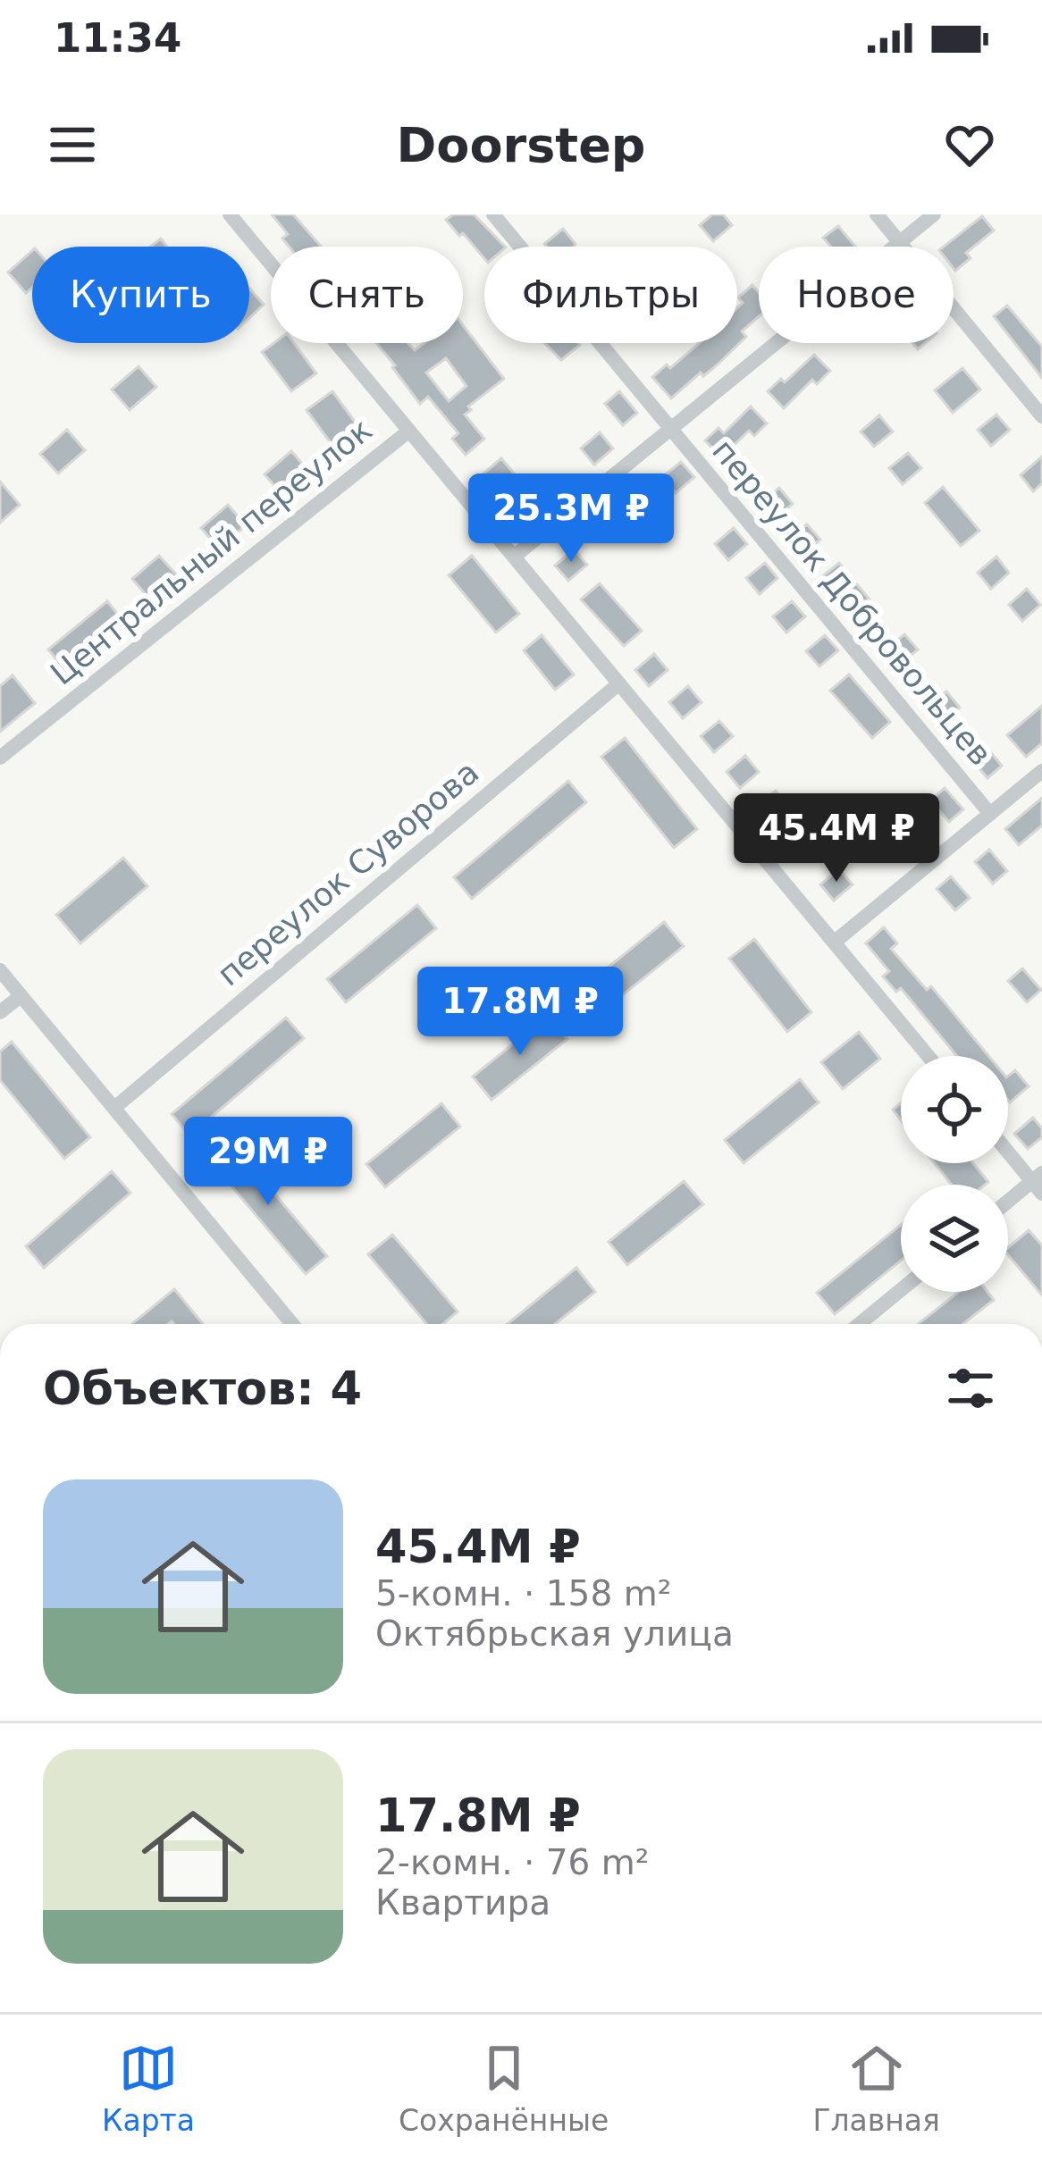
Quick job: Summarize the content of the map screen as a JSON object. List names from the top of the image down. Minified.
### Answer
{"streets":{"street":["Центральный переулок","переулок Добровольцев","переулок Суворова"]},"page":{"status":"11:34","header":"Doorstep","chip":["Купить","Снять","Фильтры","Новое"],"price":["25.3M ₽","45.4M ₽","17.8M ₽","29M ₽"],"heading":"Объектов: 4","list":[{"name":"45.4M ₽","note":"5-комн. · 158 m² · Октябрьская улица"},{"name":"17.8M ₽","note":"2-комн. · 76 m² · Квартира"}],"tabs":["Карта","Сохранённые","Главная"]}}
